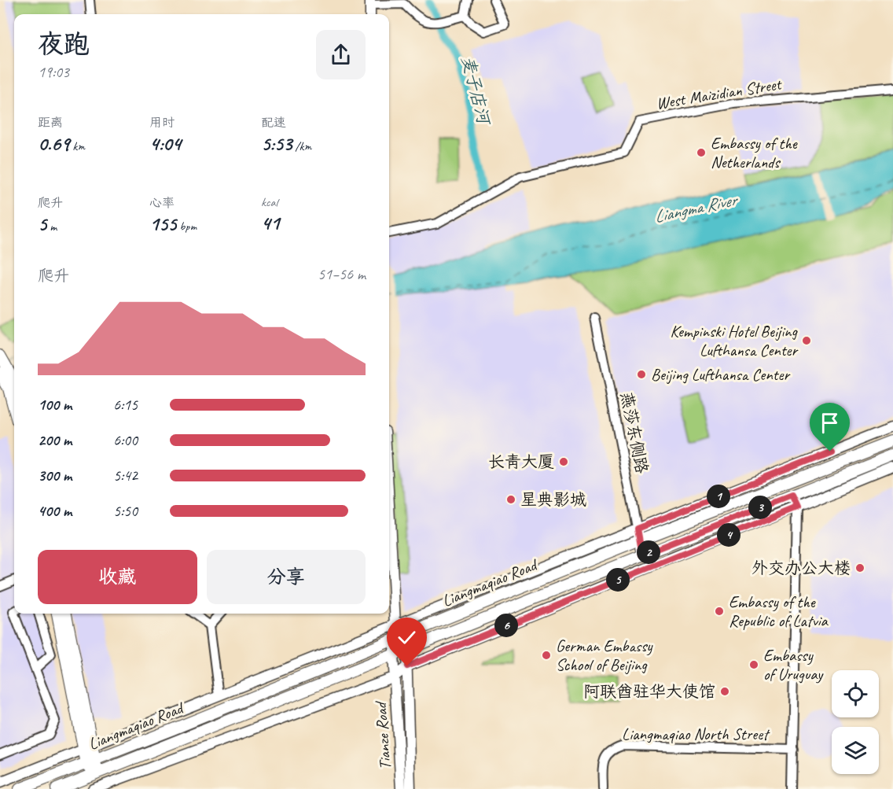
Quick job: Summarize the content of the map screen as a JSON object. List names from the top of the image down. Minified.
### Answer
{"streets":{"main road":["Liangmaqiao Road"],"street":["West Maizidian Street","燕莎东侧路","Liangmaqiao North Street","Tianze Road"]},"crossings":[["燕莎东侧路","Liangmaqiao Road"],["Liangmaqiao Road","Tianze Road"]],"water":["麦子店河","Liangma River"],"places":["Embassy of the Netherlands","Kempinski Hotel Beijing Lufthansa Center","Beijing Lufthansa Center","长青大厦","星典影城","外交办公大楼","Embassy of the Republic of Latvia","German Embassy School of Beijing","Embassy of Uruguay","阿联酋驻华大使馆"],"page":{"heading":["夜跑","19:03"],"stats":[["距离","0.69 km"],["用时","4:04"],["配速","5:53 /km"],["爬升","5 m"],["心率","155 bpm"],["kcal","41"]],"chart":["爬升","51–56 m"],"list":[{"name":"100 m","note":"6:15"},{"name":"200 m","note":"6:00"},{"name":"300 m","note":"5:42"},{"name":"400 m","note":"5:50"}],"pins":["1","3","4","2","5","6"],"buttons":["收藏","分享"]}}
